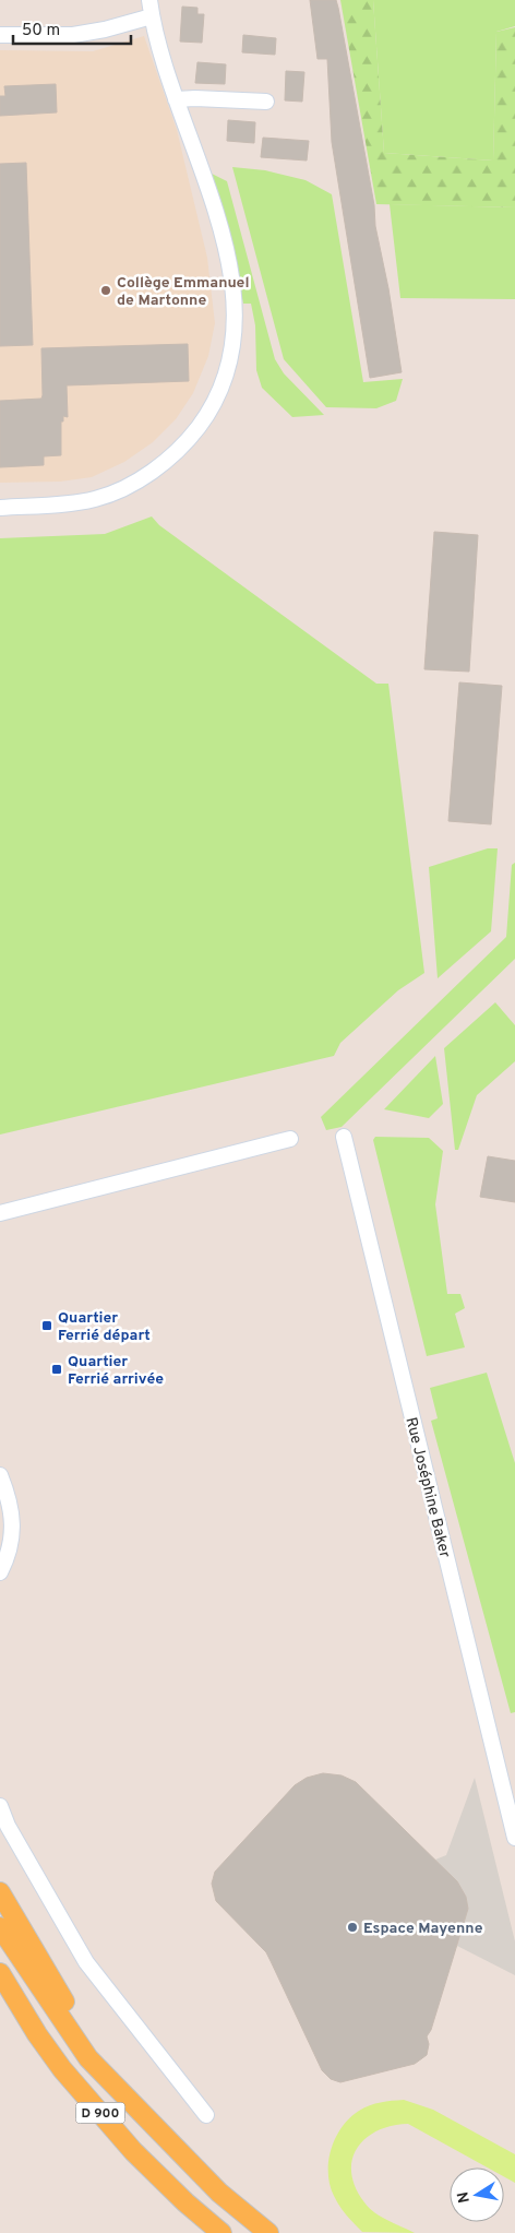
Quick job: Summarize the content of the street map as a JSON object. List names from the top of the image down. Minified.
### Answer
{"streets":{"main road":["D 900"],"street":["Rue Joséphine Baker"]},"places":{"other":["Collège Emmanuel de Martonne","Espace Mayenne"],"transit":["Quartier Ferrié départ","Quartier Ferrié arrivée"]},"scale_bar":"50 m","north":"left"}
